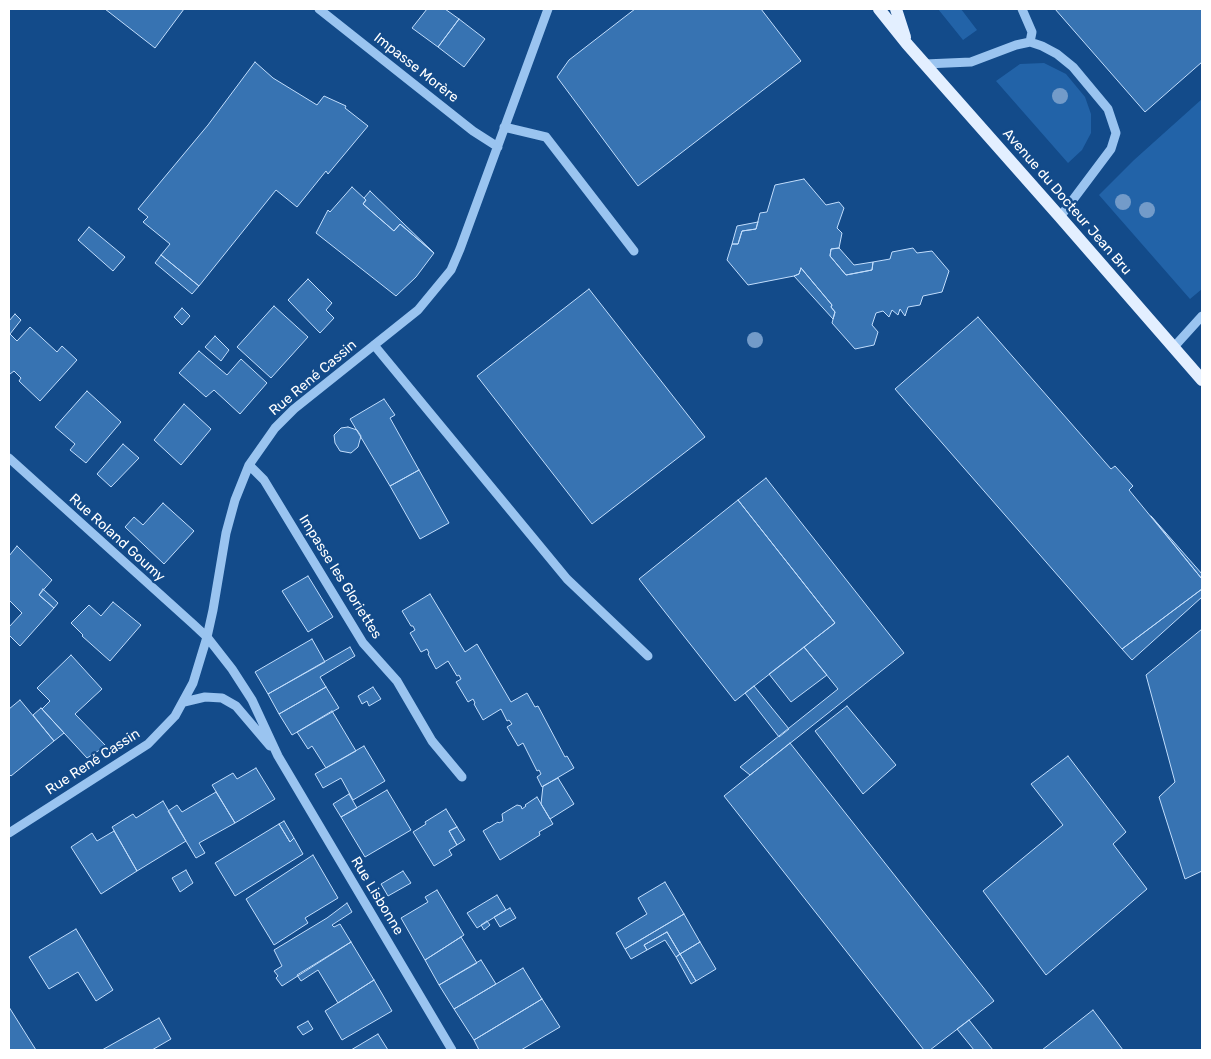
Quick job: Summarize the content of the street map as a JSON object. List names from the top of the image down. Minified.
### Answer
{"streets":{"main road":["Avenue du Docteur Jean Bru"],"street":["Impasse Morère","Rue René Cassin","Rue Roland Goumy","Impasse les Gloriettes","Rue Lisbonne"]},"crossings":[["Impasse Morère","Rue René Cassin"],["Rue René Cassin","Rue Roland Goumy"],["Rue René Cassin","Impasse les Gloriettes"],["Rue René Cassin","Rue Lisbonne"],["Rue Roland Goumy","Rue Lisbonne"]]}
